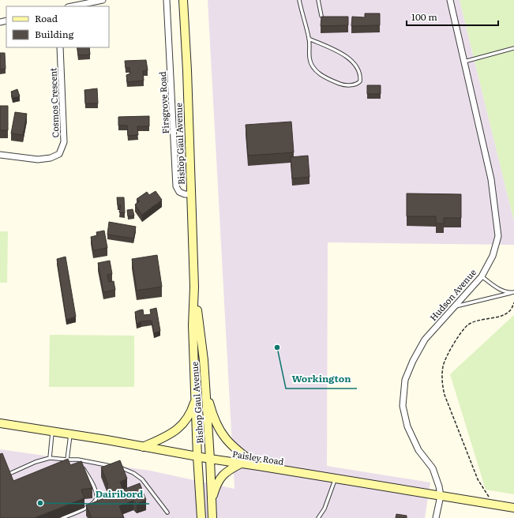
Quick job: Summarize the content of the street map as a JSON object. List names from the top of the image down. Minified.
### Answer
{"streets":{"main road":["Bishop Gaul Avenue","Paisley Road"],"street":["Cosmos Crescent","Firsgrove Road","Hudson Avenue"]},"crossings":[["Firsgrove Road","Bishop Gaul Avenue"],["Bishop Gaul Avenue","Paisley Road"],["Hudson Avenue","Paisley Road"]],"places":["Workington","Dairibord"],"legend":["Road","Building"],"scale_bar":"100 m"}
